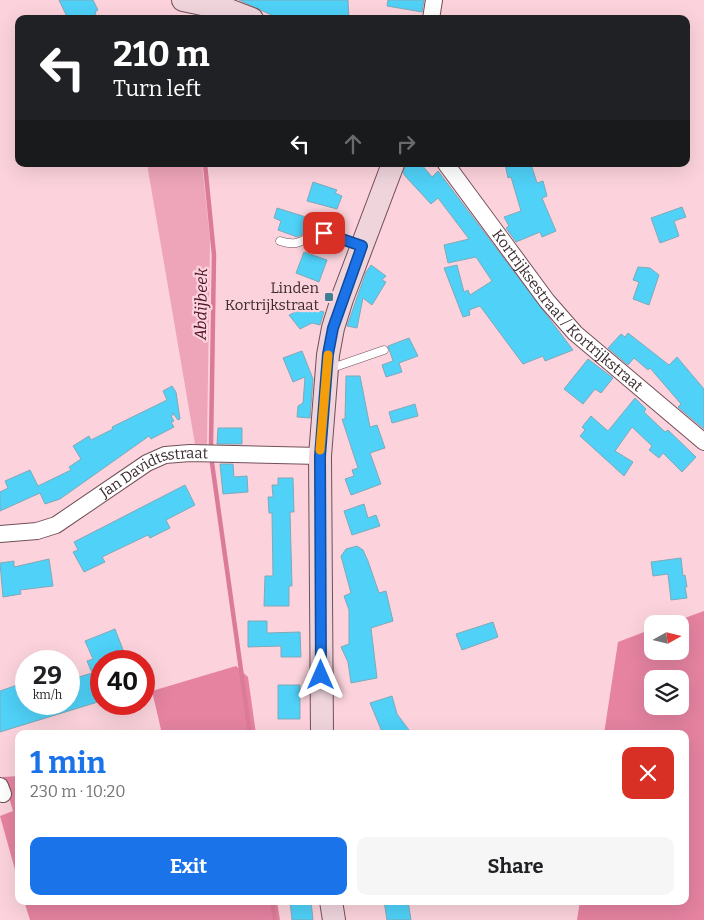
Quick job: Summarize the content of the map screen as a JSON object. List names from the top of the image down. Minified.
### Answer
{"streets":{"street":["Kortrijksestraat / Kortrijkstraat","Jan Davidtsstraat"]},"water":["Abdijbeek"],"places":{"transit":["Linden Kortrijkstraat"]},"north":"right","page":{"turn":["210 m","Turn left"],"speed":"29 km/h","limit":"40","heading":["1 min","230 m · 10:20"],"buttons":["Exit","Share"]}}
